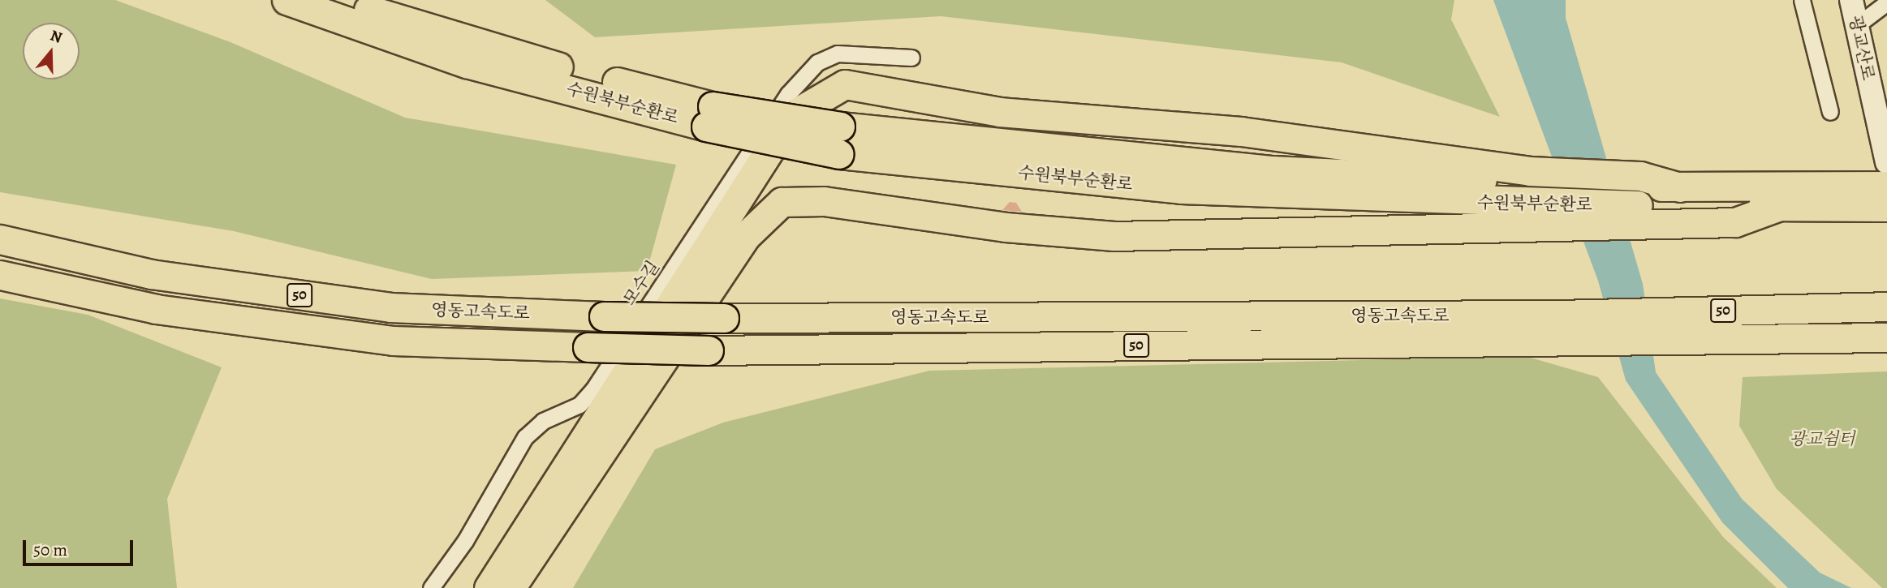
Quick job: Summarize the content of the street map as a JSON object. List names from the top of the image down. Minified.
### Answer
{"streets":{"highway":["수원북부순환로","50","영동고속도로"],"street":["광교산로","모수길"]},"parks":["광교쉼터"],"scale_bar":"50 m","north":"top"}
